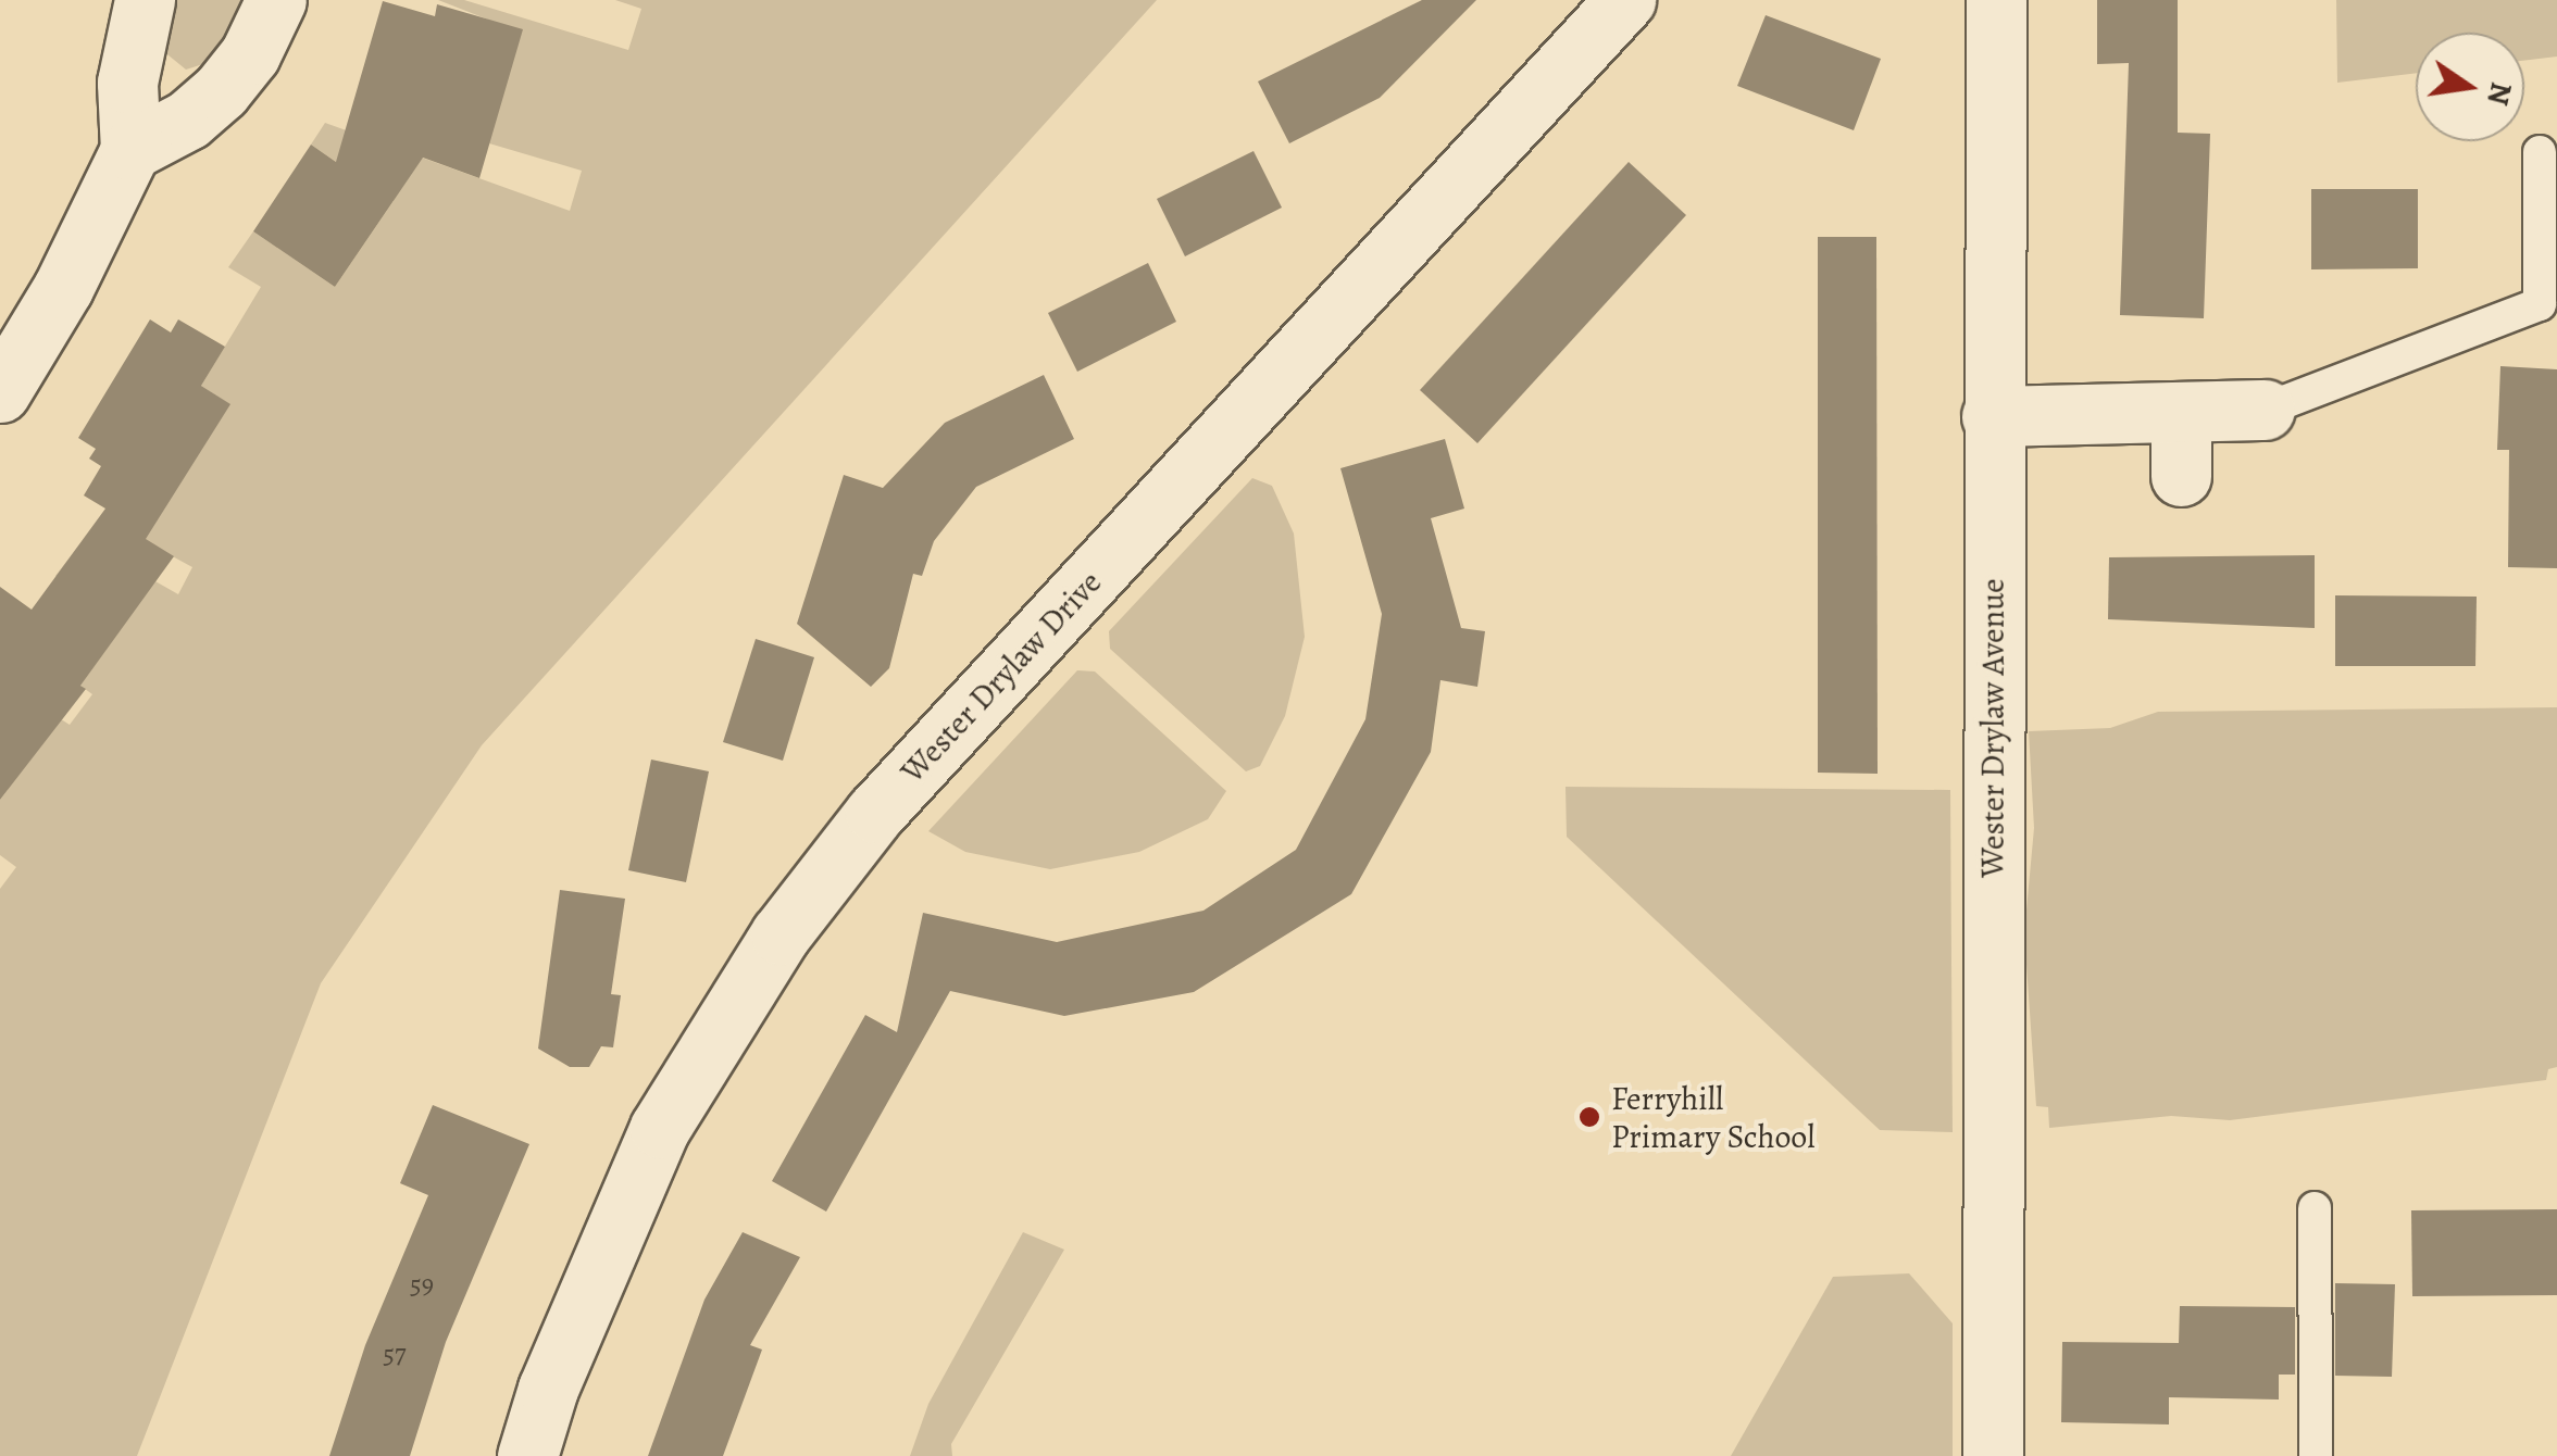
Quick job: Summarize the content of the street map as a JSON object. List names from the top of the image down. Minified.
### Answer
{"streets":{"street":["Wester Drylaw Drive","Wester Drylaw Avenue"]},"places":["Ferryhill Primary School"],"house_numbers":["59","57"],"north":"right"}
